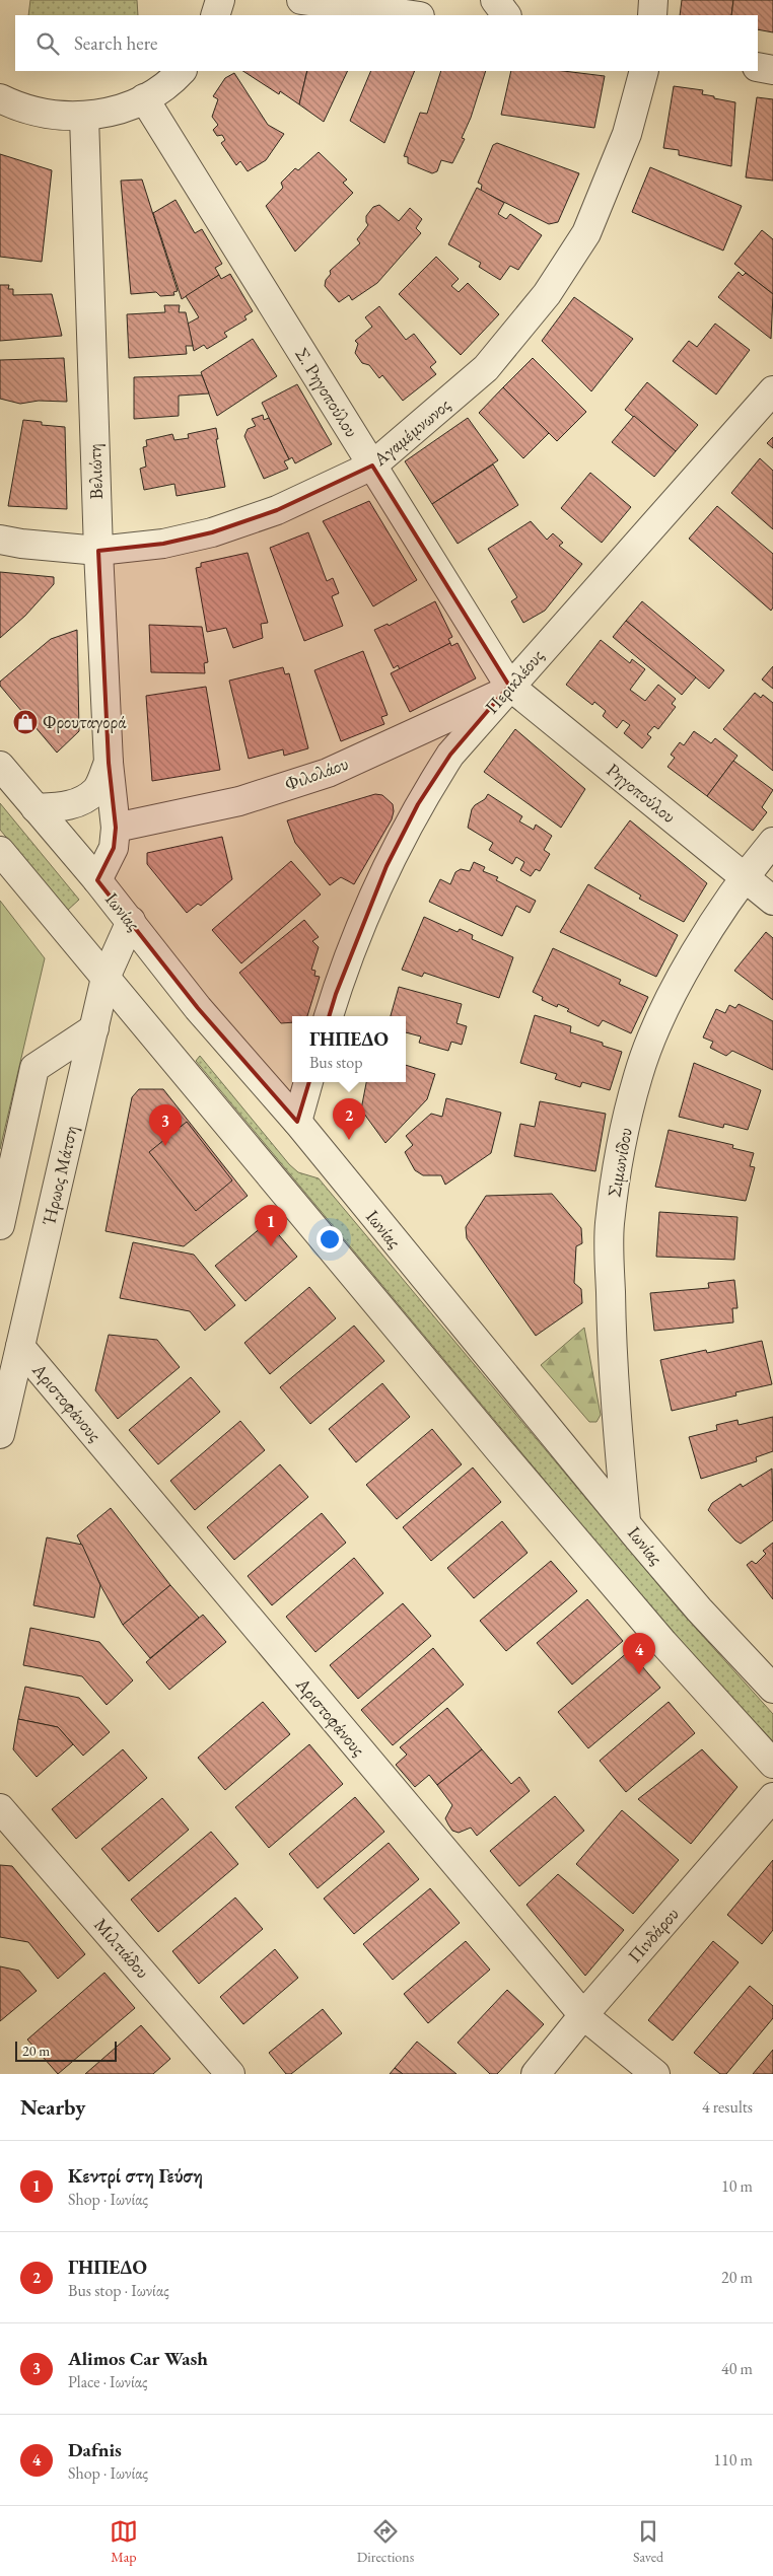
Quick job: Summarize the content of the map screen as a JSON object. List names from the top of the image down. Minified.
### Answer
{"streets":{"street":["Σ. Ρηγοπούλου","Αγαμέμνωνος","Βελιώτη","Περικλέους","Φιλολάου","Ρηγοπούλου","Ιωνίας","Σιμωνίδου","Ήρωος Μάτση","Αριστοφάνους","Πινδάρου","Μιλτιάδου"]},"crossings":[["Σ. Ρηγοπούλου","Αγαμέμνωνος"],["Σ. Ρηγοπούλου","Περικλέους"],["Σ. Ρηγοπούλου","Φιλολάου"],["Σ. Ρηγοπούλου","Ρηγοπούλου"],["Αγαμέμνωνος","Βελιώτη"],["Βελιώτη","Φιλολάου"],["Βελιώτη","Ιωνίας"],["Περικλέους","Φιλολάου"],["Περικλέους","Ρηγοπούλου"],["Φιλολάου","Ρηγοπούλου"],["Ρηγοπούλου","Σιμωνίδου"],["Ιωνίας","Σιμωνίδου"],["Ιωνίας","Ήρωος Μάτση"],["Ήρωος Μάτση","Αριστοφάνους"],["Αριστοφάνους","Πινδάρου"]],"places":{"shop":["Φρουταγορά"]},"scale_bar":"20 m","page":{"search":"Search here","popup":["ΓΗΠΕΔΟ","Bus stop"],"pins":["2","3","1","4"],"scale":"20 m","heading":["Nearby","4 results"],"list":[{"mark":"1","name":"Κεντρί στη Γεύση","note":"Shop · Ιωνίας","value":"10 m"},{"mark":"2","name":"ΓΗΠΕΔΟ","note":"Bus stop · Ιωνίας","value":"20 m"},{"mark":"3","name":"Alimos Car Wash","note":"Place · Ιωνίας","value":"40 m"},{"mark":"4","name":"Dafnis","note":"Shop · Ιωνίας","value":"110 m"}],"nav":["Map","Directions","Saved"]}}
